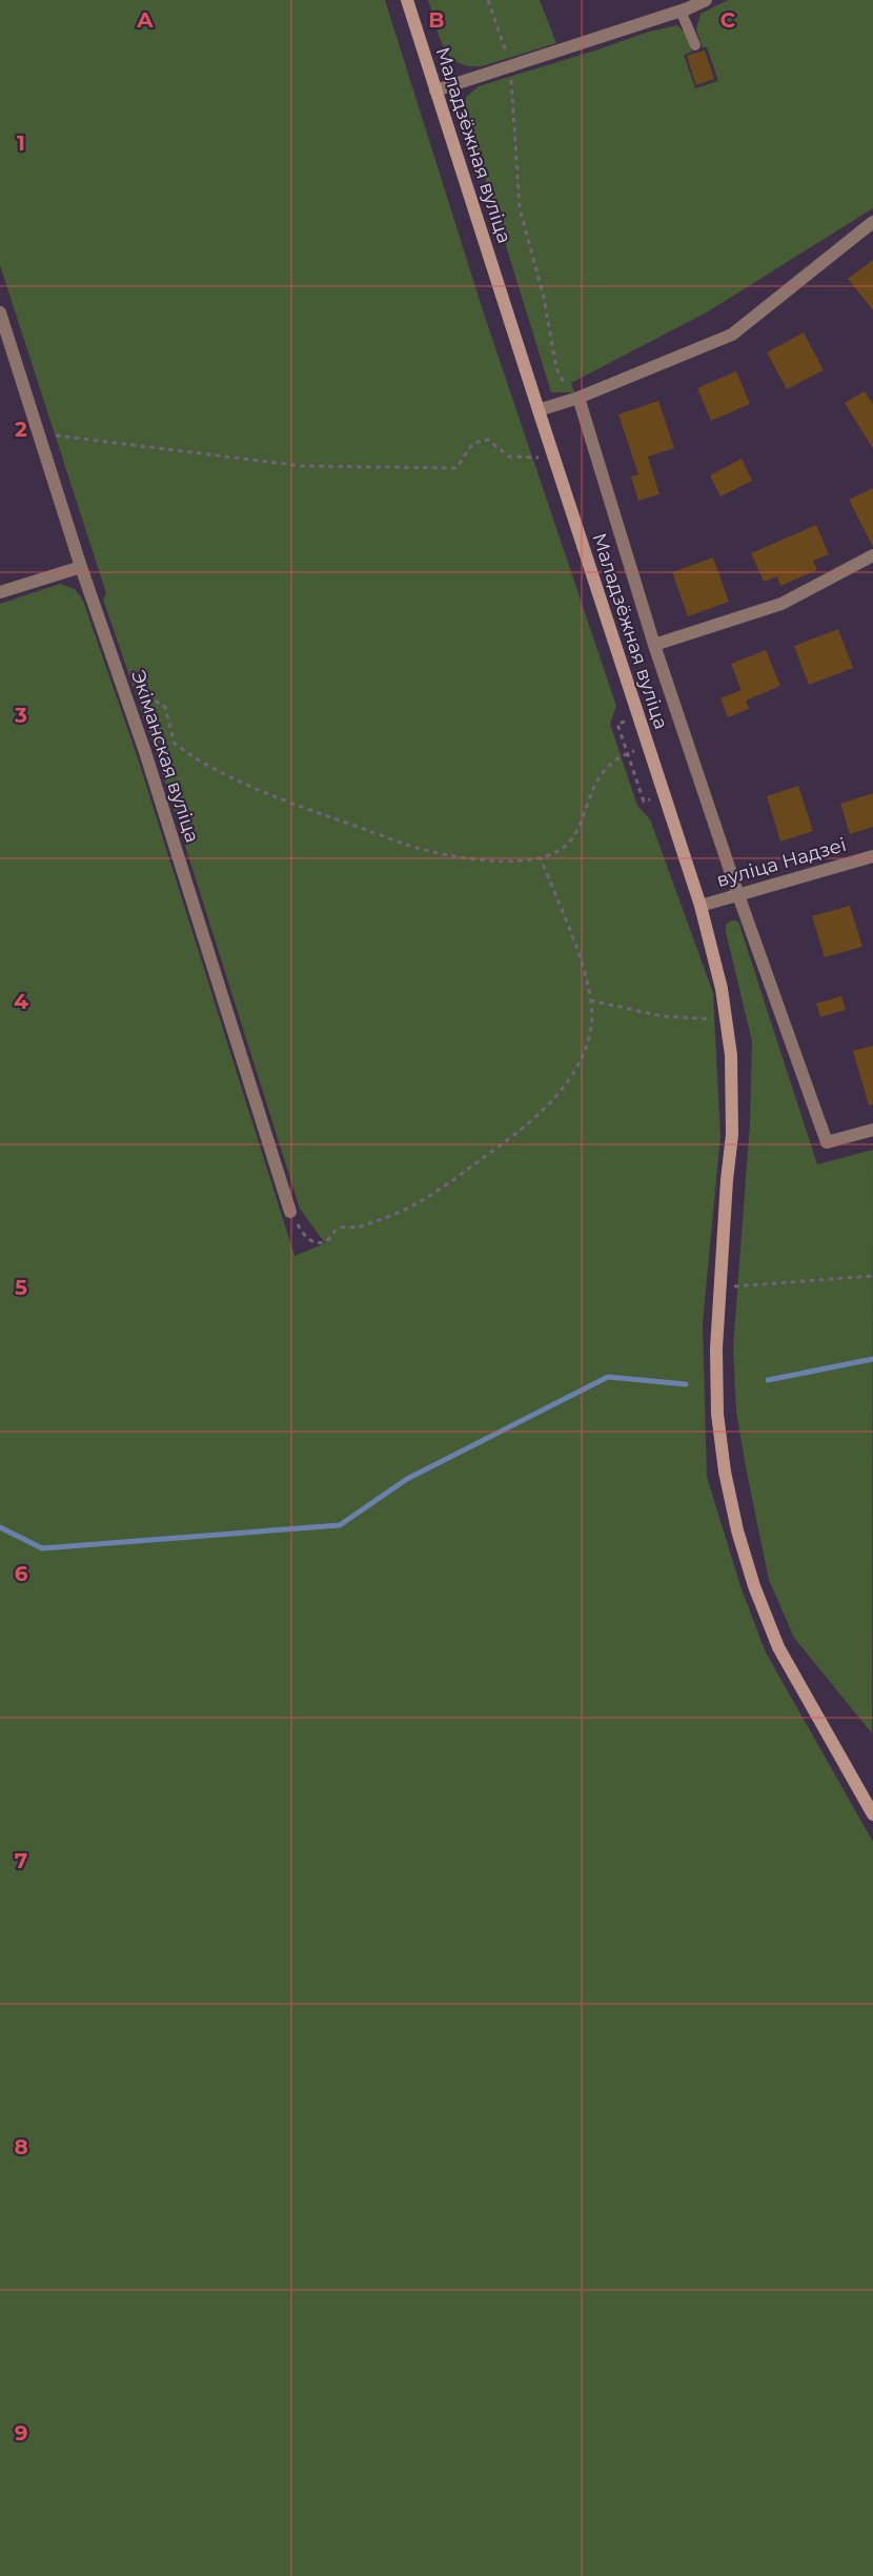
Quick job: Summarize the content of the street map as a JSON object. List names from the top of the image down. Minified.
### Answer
{"streets":{"main road":["Маладзёжная вуліца"],"street":["Экіманская вуліца","вуліца Надзеі"]},"crossings":[["Маладзёжная вуліца","вуліца Надзеі"]],"grid":{"columns":["A","B","C"],"rows":["1","2","3","4","5","6","7","8","9"]}}
